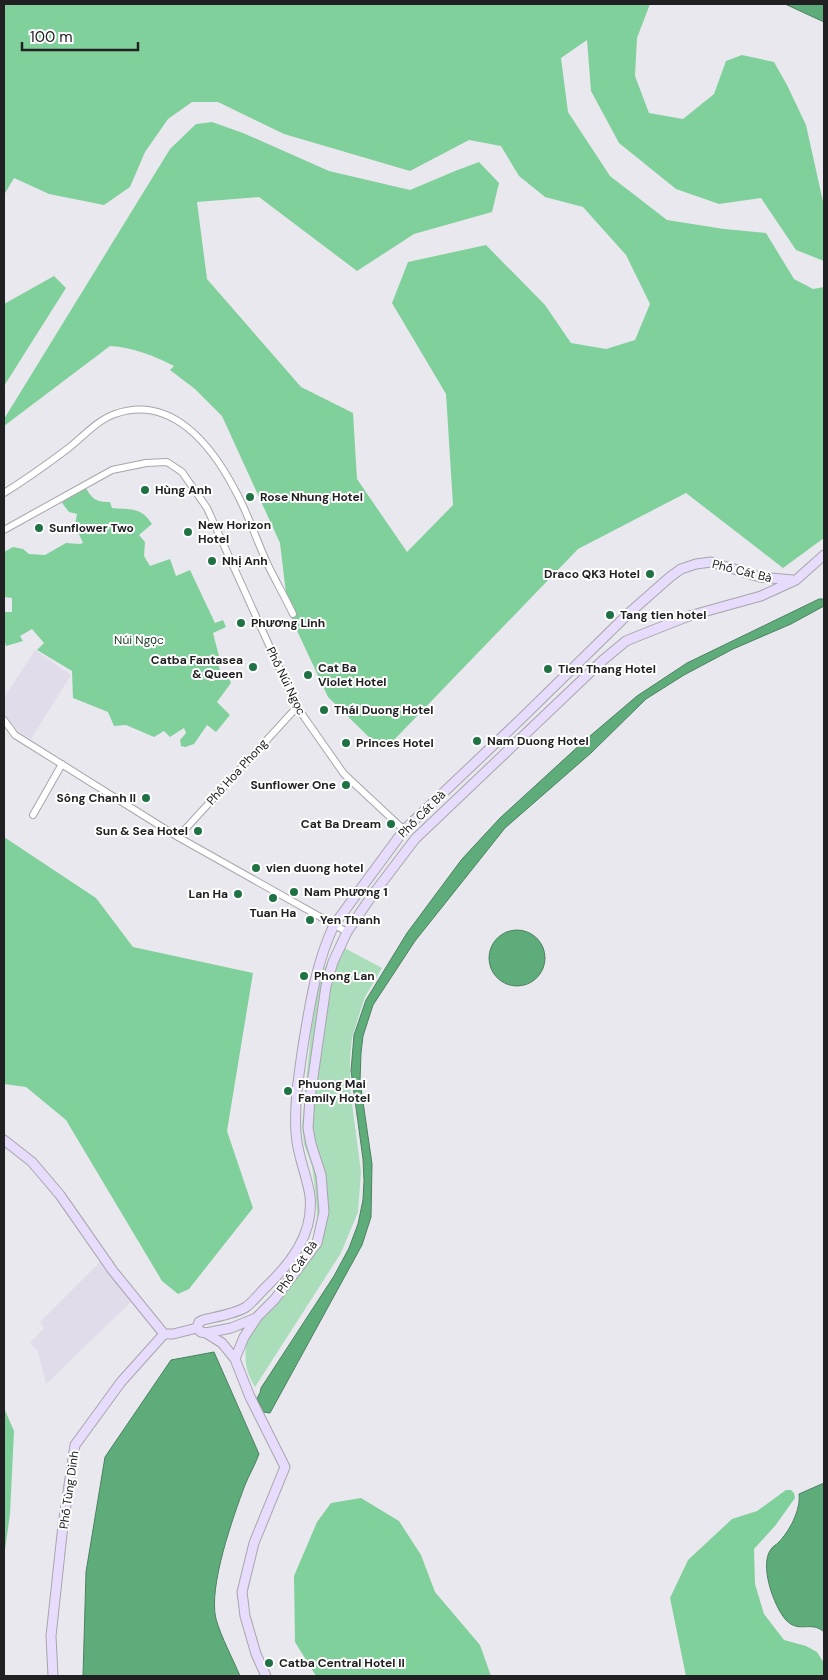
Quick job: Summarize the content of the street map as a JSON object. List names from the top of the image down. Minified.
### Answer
{"streets":{"main road":["Phố Cát Bà","Phố Tùng Dinh"],"street":["Phố Núi Ngọc","Phố Hoa Phong"]},"crossings":[["Phố Cát Bà","Phố Núi Ngọc"],["Phố Cát Bà","Phố Tùng Dinh"],["Phố Núi Ngọc","Phố Hoa Phong"]],"parks":["Núi Ngọc"],"places":["Hùng Anh","Rose Nhung Hotel","Sunflower Two","New Horizon Hotel","Nhị Anh","Draco QK3 Hotel","Tang tien hotel","Phương Linh","Catba Fantasea & Queen","Tien Thang Hotel","Cat Ba Violet Hotel","Thái Duong Hotel","Nam Duong Hotel","Princes Hotel","Sunflower One","Sông Chanh II","Cat Ba Dream","Sun & Sea Hotel","vien duong hotel","Nam Phương 1","Lan Ha","Tuan Ha","Yen Thanh","Phong Lan","Phuong Mai Family Hotel","Catba Central Hotel II"],"scale_bar":"100 m"}
